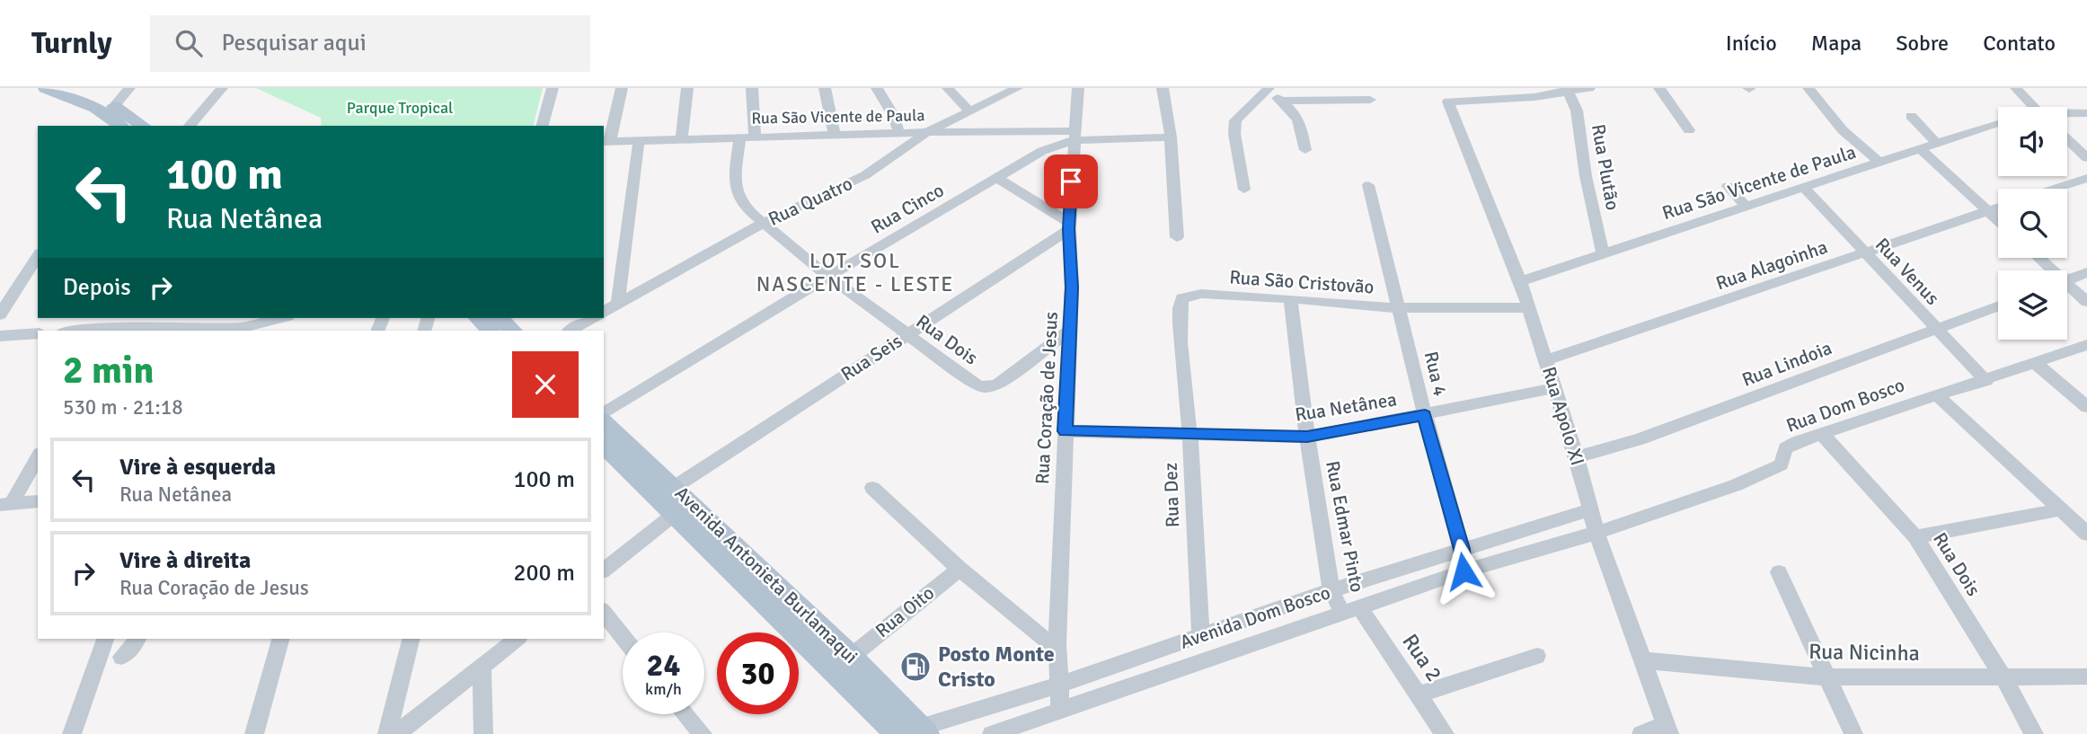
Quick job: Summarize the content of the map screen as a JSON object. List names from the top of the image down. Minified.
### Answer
{"streets":{"main road":["Avenida Antonieta Burlamaqui"],"street":["Rua São Vicente de Paula","Rua Plutão","Rua Quatro","Rua Cinco","Rua Alagoinha","Rua Venus","Rua São Cristovão","Rua Dois","Rua Seis","Rua Lindoia","Rua 4","Rua Coração de Jesus","Rua Dom Bosco","Rua Netânea","Rua Apolo XI","Rua Dez","Rua Edmar Pinto","Rua Oito","Avenida Dom Bosco","Rua Nicinha","Rua 2"]},"crossings":[["Rua São Vicente de Paula","Rua Plutão"],["Rua São Vicente de Paula","Rua Quatro"],["Rua São Vicente de Paula","Rua Cinco"],["Rua São Vicente de Paula","Rua Venus"],["Rua São Vicente de Paula","Rua Dois"],["Rua São Vicente de Paula","Rua Coração de Jesus"],["Rua São Vicente de Paula","Rua Apolo XI"],["Rua Plutão","Rua Apolo XI"],["Rua Quatro","Rua Dois"],["Rua Cinco","Rua Dois"],["Rua Cinco","Rua Coração de Jesus"],["Rua Alagoinha","Rua Venus"],["Rua Alagoinha","Rua Apolo XI"],["Rua Venus","Rua Lindoia"],["Rua Venus","Rua Dom Bosco"],["Rua São Cristovão","Rua 4"],["Rua São Cristovão","Rua Apolo XI"],["Rua São Cristovão","Rua Dez"],["Rua São Cristovão","Rua Edmar Pinto"],["Rua Dois","Rua Seis"],["Rua Dois","Rua Coração de Jesus"],["Rua Dois","Rua Dom Bosco"],["Rua Dois","Rua Nicinha"],["Rua Seis","Rua Coração de Jesus"],["Rua Seis","Avenida Antonieta Burlamaqui"],["Rua Lindoia","Rua Apolo XI"],["Rua 4","Rua Netânea"],["Rua 4","Avenida Dom Bosco"],["Rua Coração de Jesus","Rua Netânea"],["Rua Coração de Jesus","Avenida Dom Bosco"],["Rua Dom Bosco","Rua Apolo XI"],["Rua Dom Bosco","Avenida Dom Bosco"],["Rua Netânea","Rua Apolo XI"],["Rua Netânea","Rua Dez"],["Rua Netânea","Rua Edmar Pinto"],["Rua Apolo XI","Avenida Dom Bosco"],["Rua Apolo XI","Rua Nicinha"],["Rua Dez","Avenida Dom Bosco"],["Rua Edmar Pinto","Avenida Dom Bosco"],["Rua Edmar Pinto","Rua 2"],["Avenida Antonieta Burlamaqui","Rua Oito"],["Avenida Antonieta Burlamaqui","Avenida Dom Bosco"],["Avenida Dom Bosco","Rua 2"]],"districts":["LOT. SOL NASCENTE - LESTE"],"parks":["Parque Tropical"],"places":{"fuel station":["Posto Monte Cristo"]},"page":{"header":"Turnly","search":"Pesquisar aqui","nav":["Início","Mapa","Sobre","Contato"],"turn":["100 m","Rua Netânea"],"then":"Depois","heading":["2 min","530 m · 21:18"],"list":[{"name":"Vire à esquerda","note":"Rua Netânea","value":"100 m"},{"name":"Vire à direita","note":"Rua Coração de Jesus","value":"200 m"}],"speed":"24 km/h","limit":"30"}}
